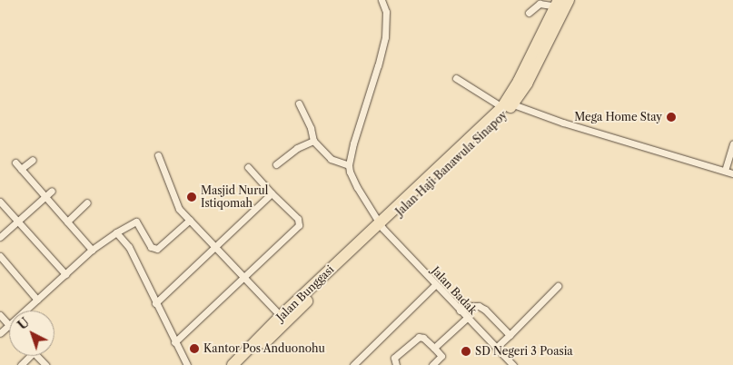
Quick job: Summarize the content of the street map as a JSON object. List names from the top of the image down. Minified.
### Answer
{"streets":{"highway":["Jalan Haji Banawula Sinapoy","Jalan Bunggasi"],"street":["Jalan Badak"]},"crossings":[["Jalan Haji Banawula Sinapoy","Jalan Badak"],["Jalan Haji Banawula Sinapoy","Jalan Bunggasi"],["Jalan Badak","Jalan Bunggasi"]],"places":["Mega Home Stay","Masjid Nurul Istiqomah","Kantor Pos Anduonohu","SD Negeri 3 Poasia"],"north":"top left"}
